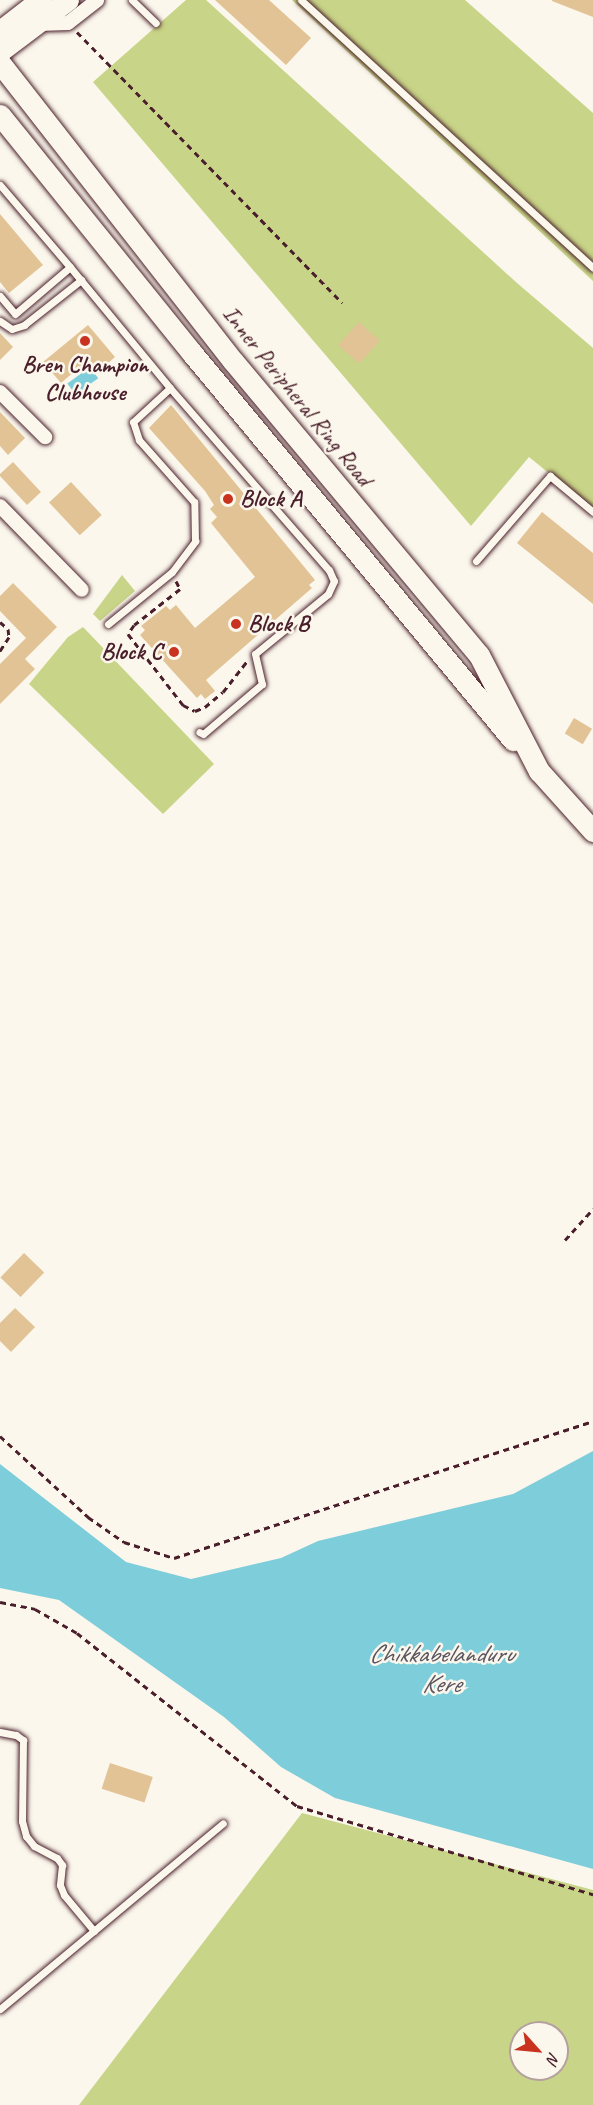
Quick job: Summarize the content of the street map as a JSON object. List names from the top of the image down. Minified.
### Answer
{"streets":{"main road":["Inner Peripheral Ring Road"]},"water":["Chikkabelanduru Kere"],"places":["Bren Champion Clubhouse","Block A","Block B","Block C"],"north":"bottom right"}
